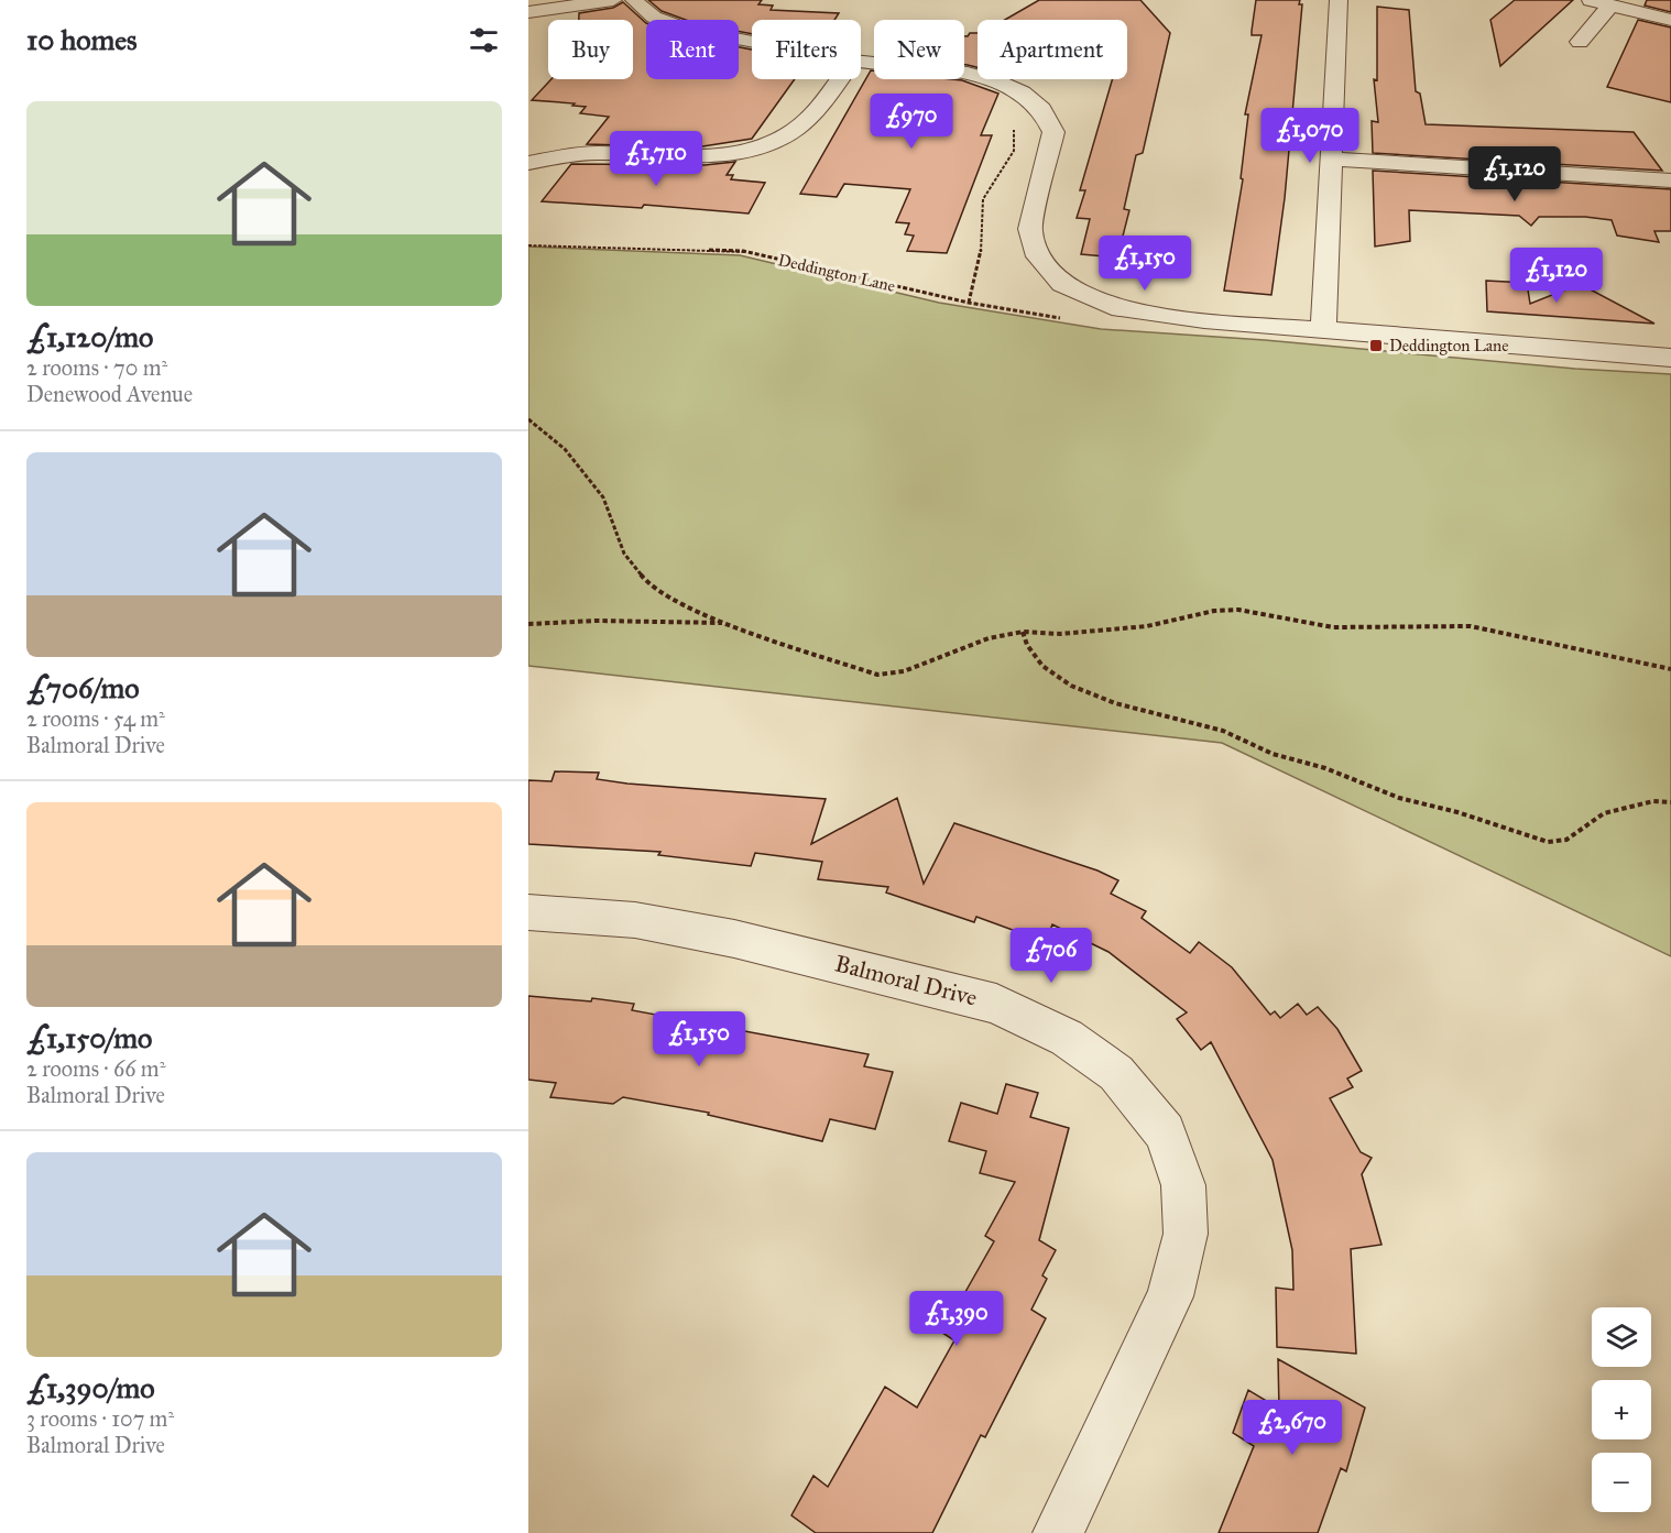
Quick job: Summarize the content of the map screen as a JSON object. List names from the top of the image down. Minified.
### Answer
{"streets":{"street":["Balmoral Drive"],"path":["Deddington Lane"]},"places":{"transit":["Deddington Lane"]},"page":{"heading":"10 homes","chip":["Buy","Rent","Filters","New","Apartment"],"list":[{"name":"£1,120/mo","note":"2 rooms · 70 m² · Denewood Avenue"},{"name":"£706/mo","note":"2 rooms · 54 m² · Balmoral Drive"},{"name":"£1,150/mo","note":"2 rooms · 66 m² · Balmoral Drive"},{"name":"£1,390/mo","note":"3 rooms · 107 m² · Balmoral Drive"}],"price":["£970","£1,070","£1,710","£1,120","£1,150","£1,120","£706","£1,150","£1,390","£2,670"],"map_buttons":["+","−"]}}
